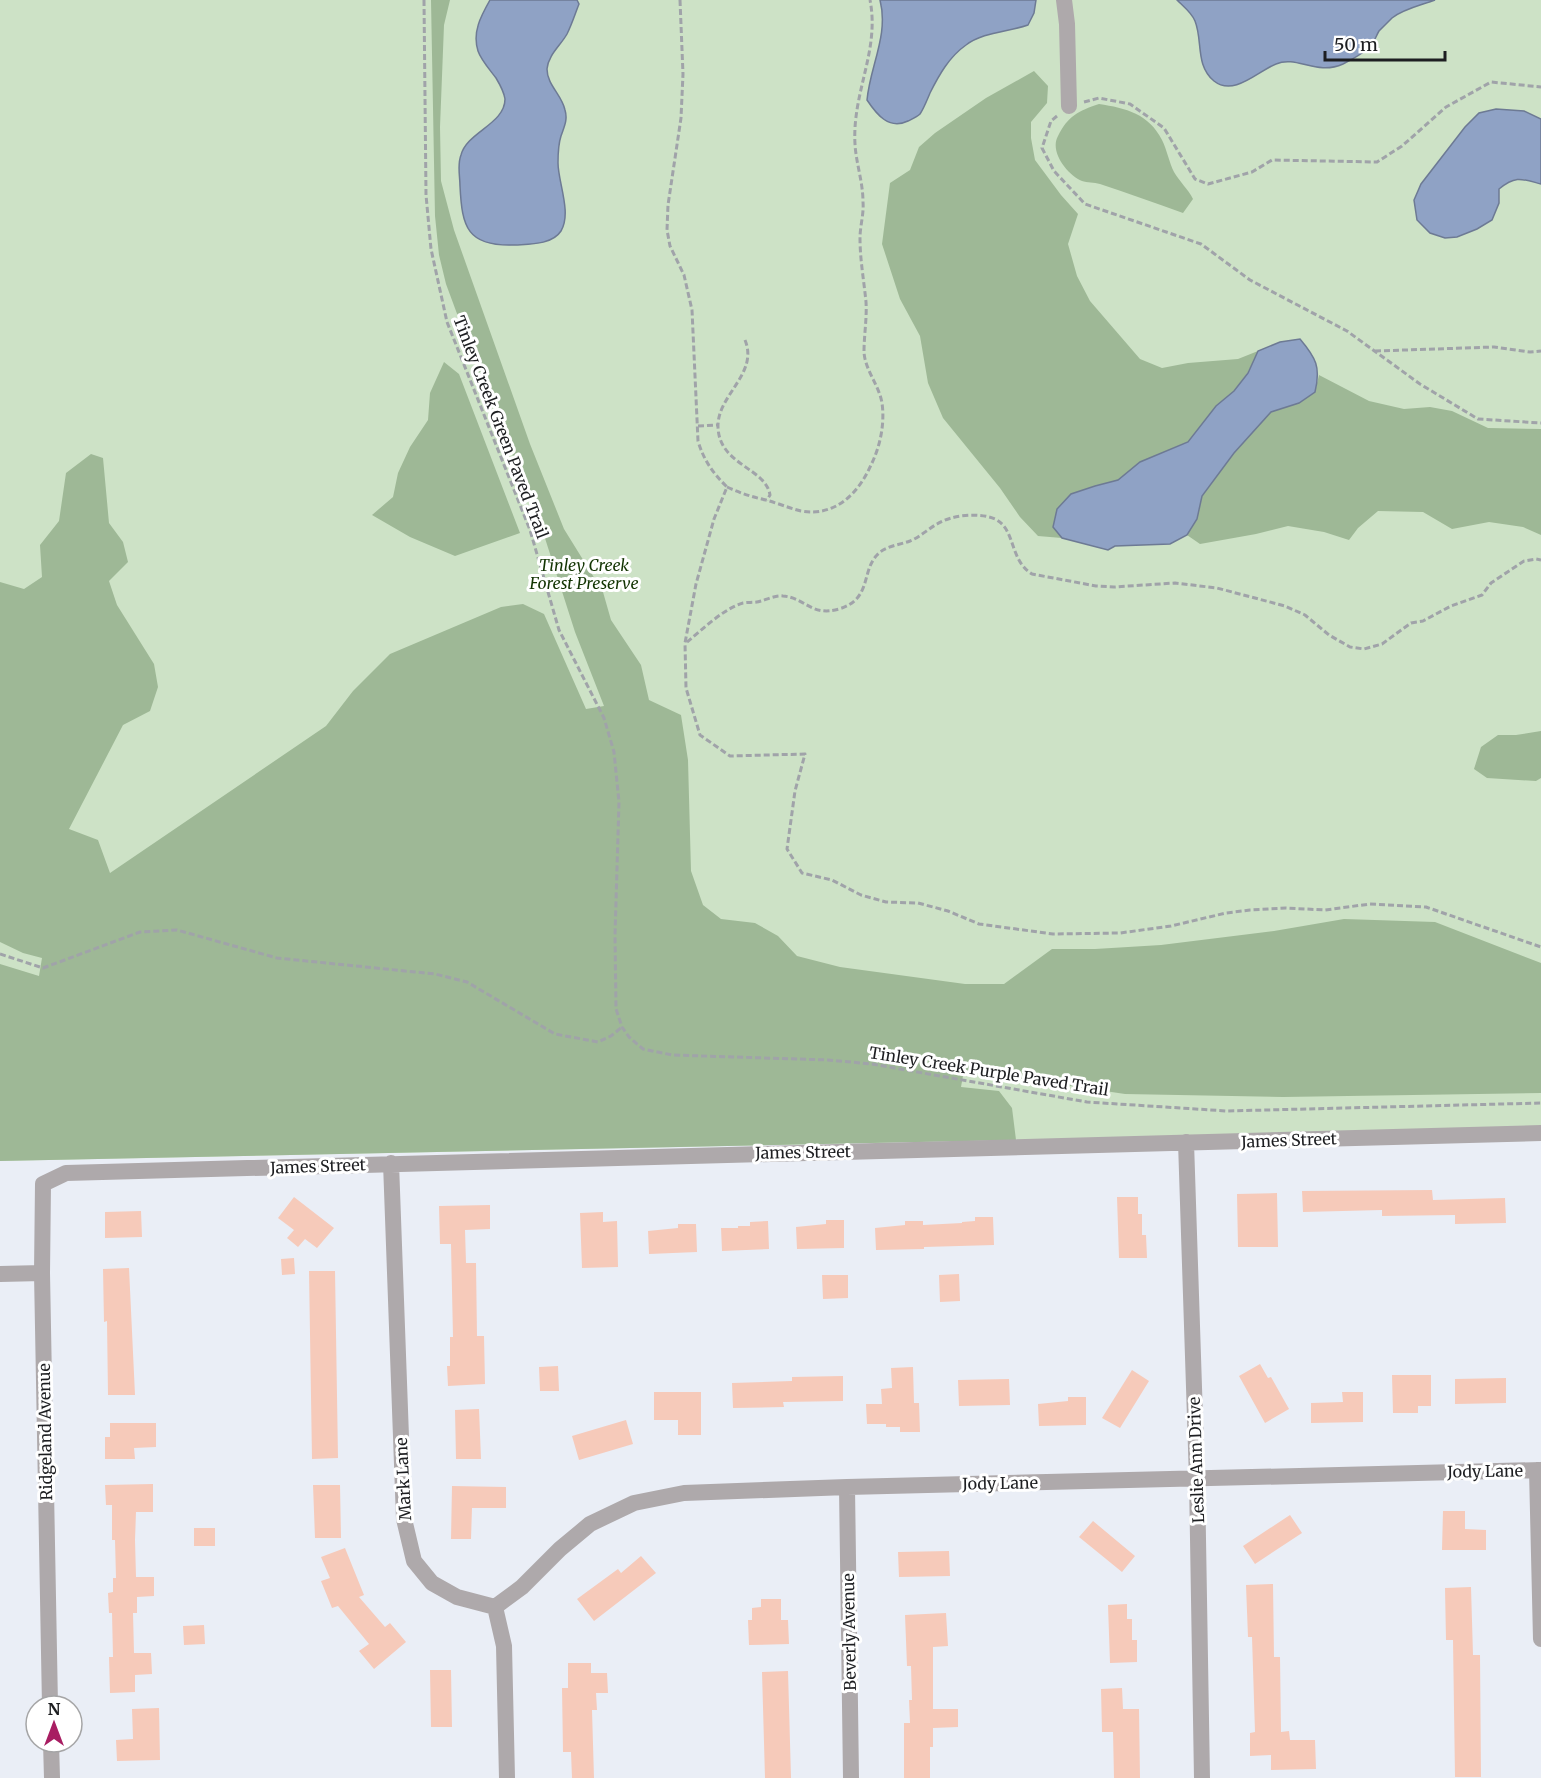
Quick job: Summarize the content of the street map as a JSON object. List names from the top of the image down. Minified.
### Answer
{"streets":{"street":["James Street","Ridgeland Avenue","Leslie Ann Drive","Jody Lane","Mark Lane","Beverly Avenue"],"path":["Tinley Creek Green Paved Trail","Tinley Creek Purple Paved Trail"]},"crossings":[["Tinley Creek Green Paved Trail","Tinley Creek Purple Paved Trail"],["James Street","Ridgeland Avenue"],["James Street","Leslie Ann Drive"],["James Street","Mark Lane"],["Leslie Ann Drive","Jody Lane"],["Jody Lane","Mark Lane"],["Jody Lane","Beverly Avenue"]],"parks":["Tinley Creek Forest Preserve"],"scale_bar":"50 m","north":"top"}
